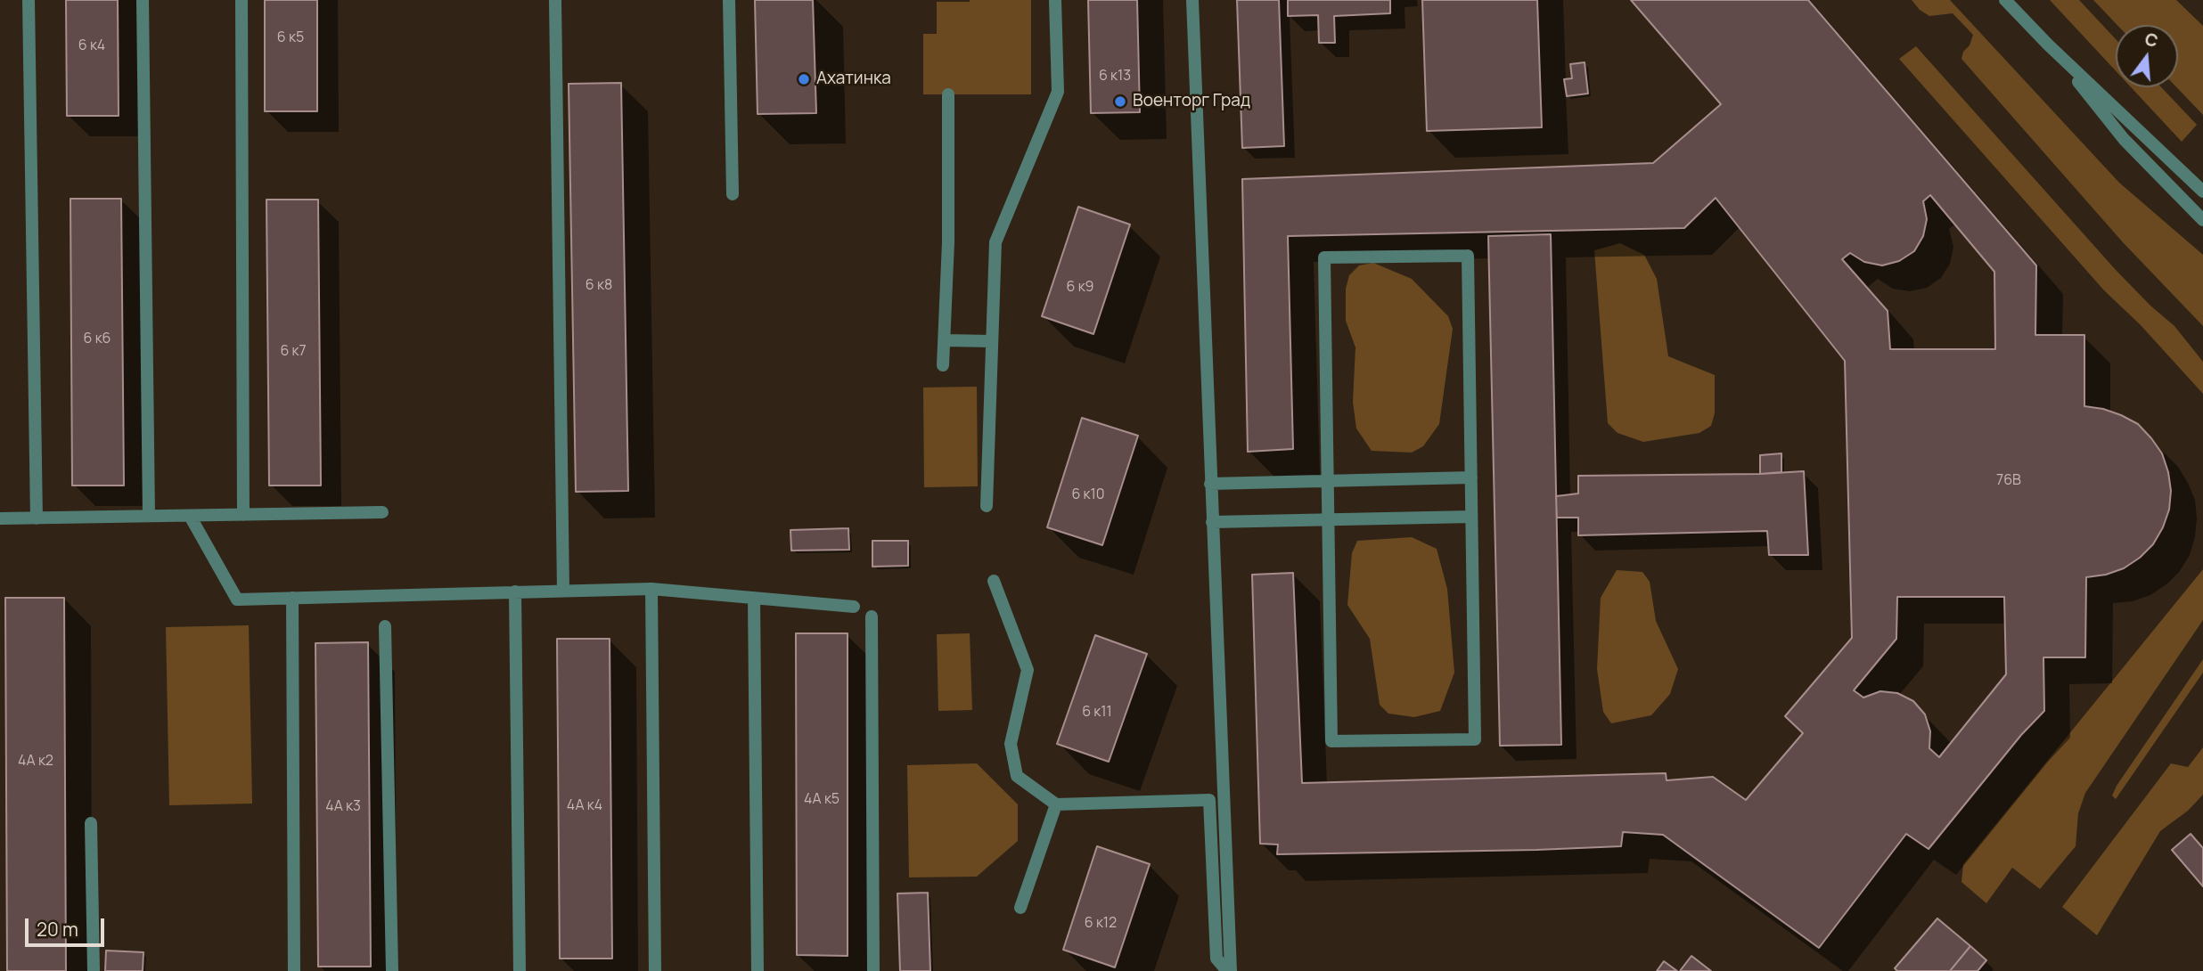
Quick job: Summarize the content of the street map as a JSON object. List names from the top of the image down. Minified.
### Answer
{"places":["Ахатинка","Военторг Град"],"house_numbers":["6 к5","6 к4","6 к13","6 к8","6 к9","6 к6","6 к7","76В","6 к10","6 к11","4А к2","4А к5","4А к4","4А к3","6 к12"],"scale_bar":"20 m","north":"top"}
